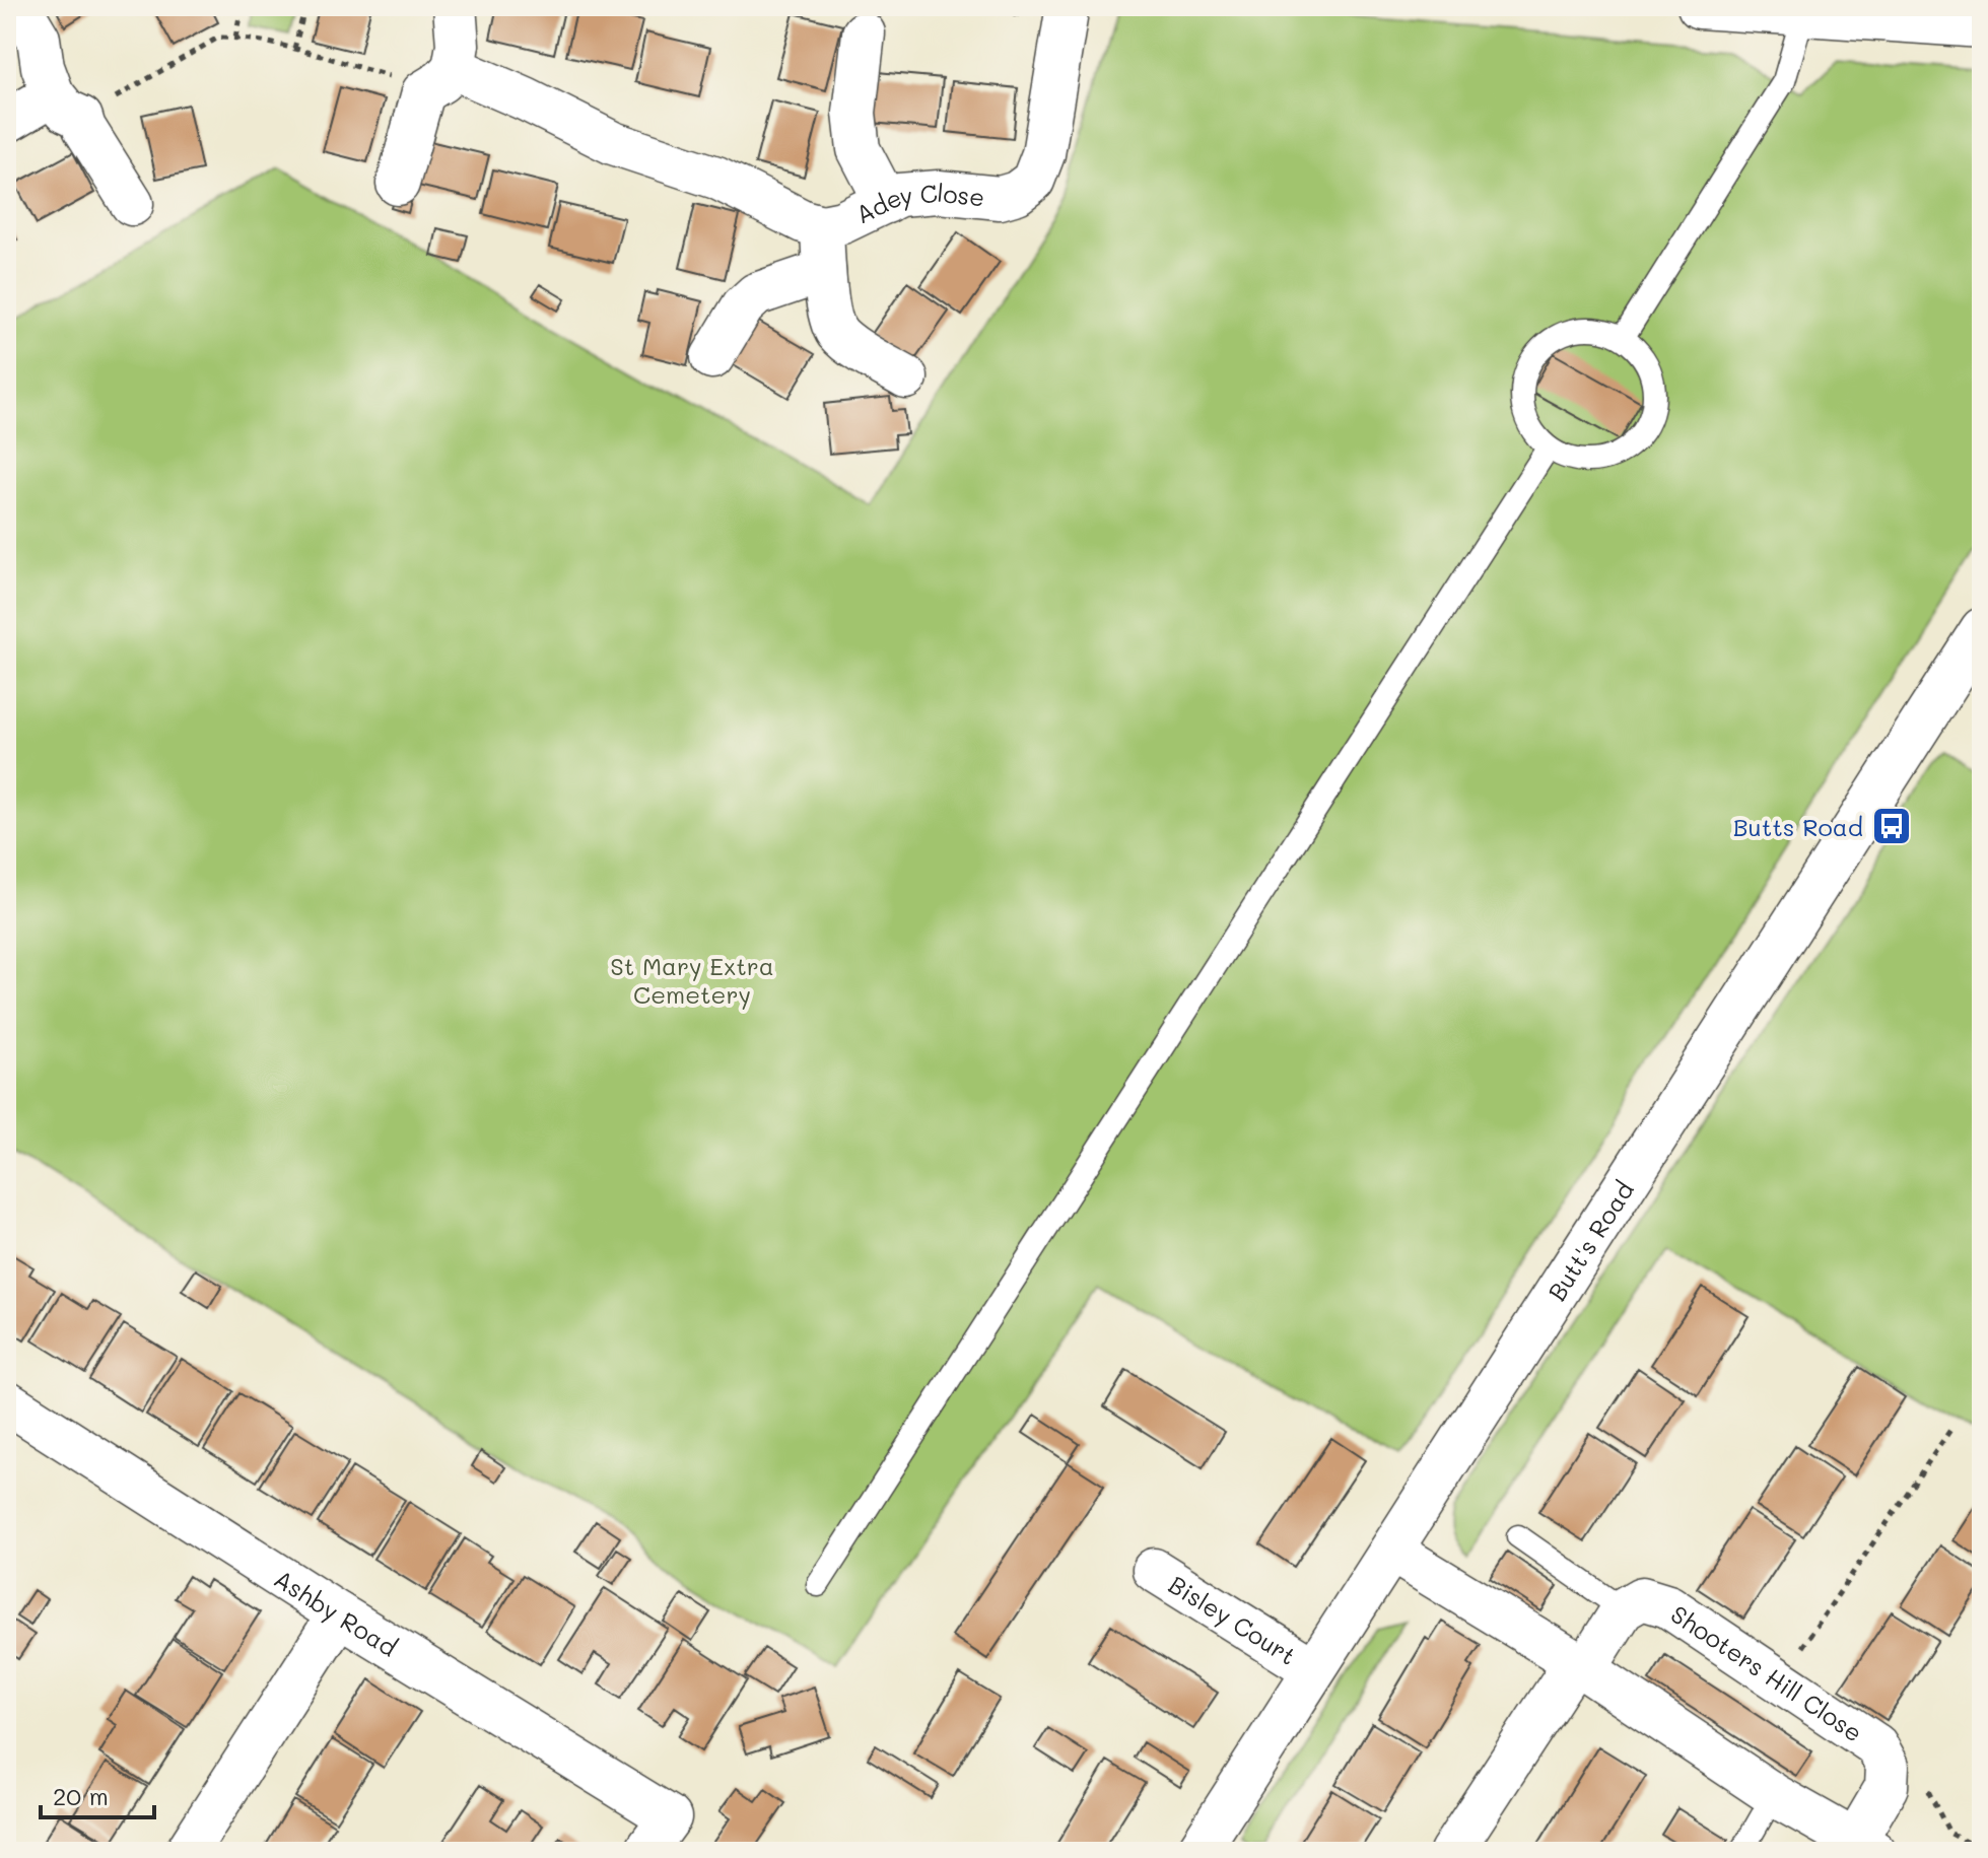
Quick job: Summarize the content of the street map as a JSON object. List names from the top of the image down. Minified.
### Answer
{"streets":{"street":["Adey Close","Butt's Road","Ashby Road","Bisley Court","Shooters Hill Close"]},"crossings":[["Butt's Road","Bisley Court"],["Butt's Road","Shooters Hill Close"]],"parks":["St Mary Extra Cemetery"],"places":{"bus stop":["Butts Road"]},"scale_bar":"20 m"}
